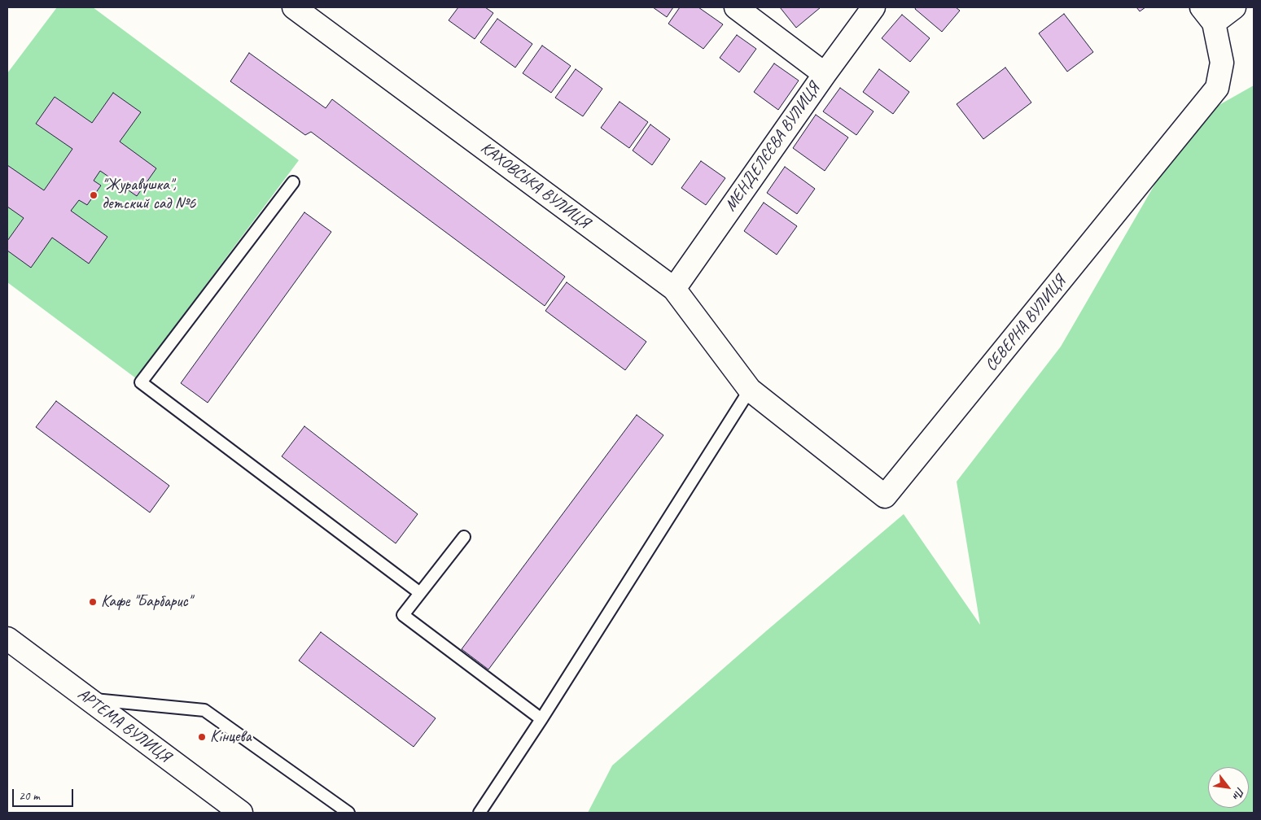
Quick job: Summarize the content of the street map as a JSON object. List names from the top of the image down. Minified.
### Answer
{"streets":{"street":["МЕНДЕЛЄЄВА ВУЛИЦЯ","КАХОВСЬКА ВУЛИЦЯ","СЕВЕРНА ВУЛИЦЯ","АРТЕМА ВУЛИЦЯ"]},"crossings":[["МЕНДЕЛЄЄВА ВУЛИЦЯ","КАХОВСЬКА ВУЛИЦЯ"],["КАХОВСЬКА ВУЛИЦЯ","СЕВЕРНА ВУЛИЦЯ"]],"places":["\"Журавушка\", детский сад №6","Кафе \"Барбарис\"","Кінцева"],"scale_bar":"20 m","north":"bottom right"}
